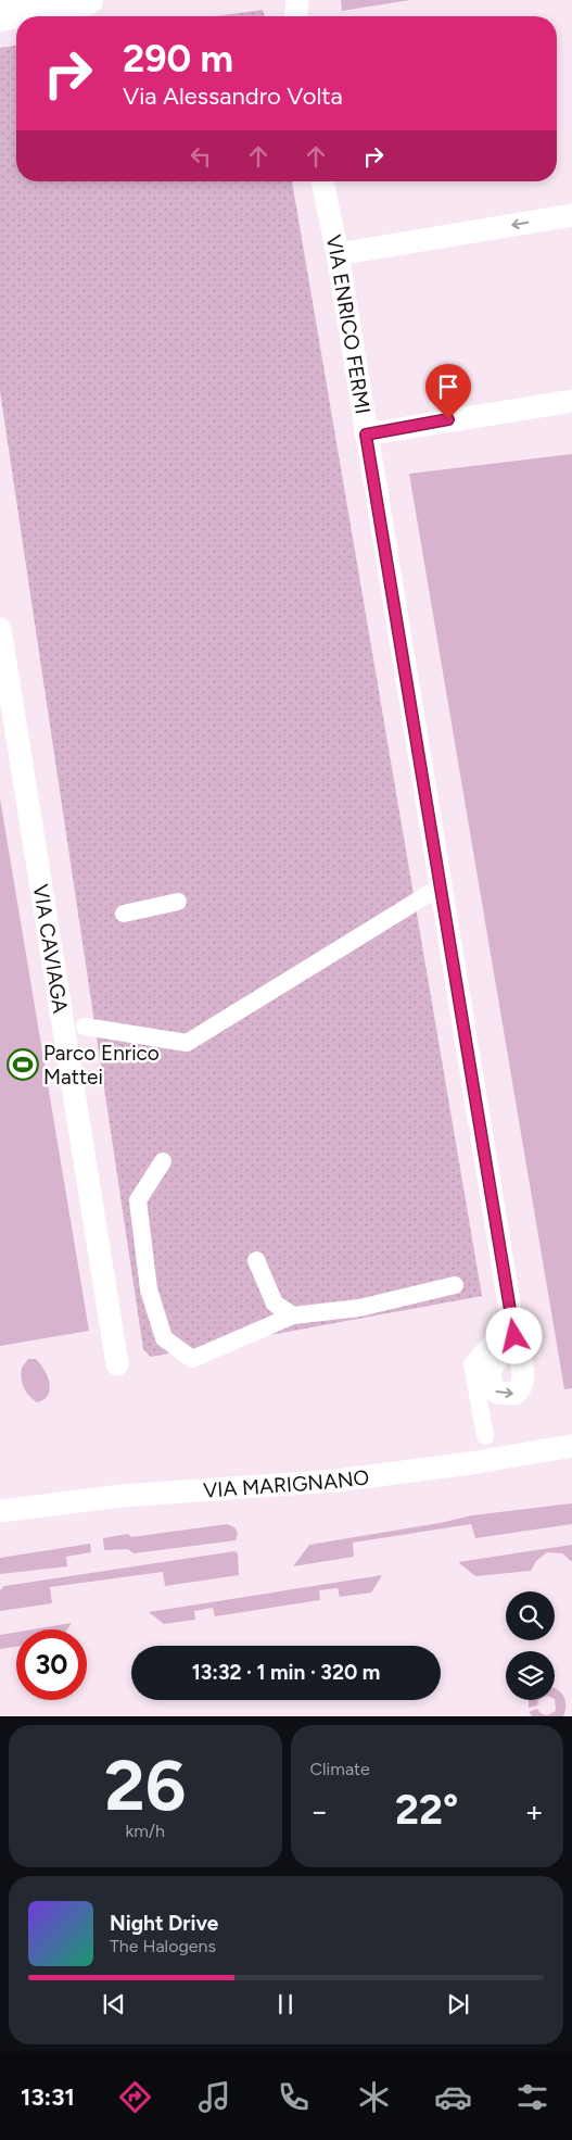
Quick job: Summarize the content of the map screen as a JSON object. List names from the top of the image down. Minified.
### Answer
{"streets":{"street":["VIA ENRICO FERMI","VIA CAVIAGA","VIA MARIGNANO"]},"places":{"sports":["Parco Enrico Mattei"]},"page":{"turn":["290 m","Via Alessandro Volta"],"limit":"30","trip":"13:32 · 1 min · 320 m","tile":[["26","km/h"],"Climate"],"heat":["−","22°","+"],"song":["Night Drive","The Halogens"],"tabs":"13:31"}}
